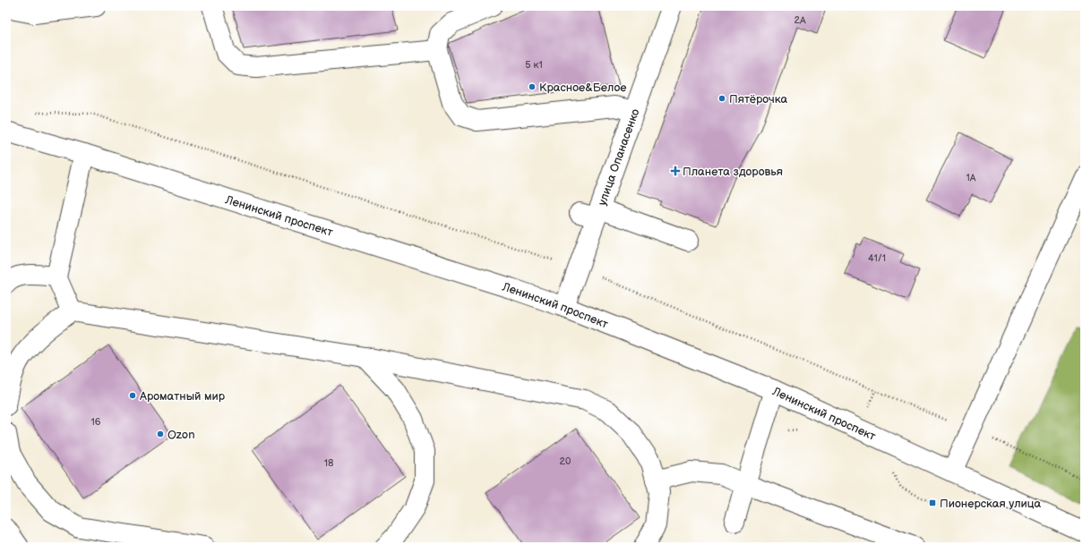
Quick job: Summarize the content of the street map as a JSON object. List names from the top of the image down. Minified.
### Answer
{"streets":{"main road":["улица Опанасенко","Ленинский проспект"]},"crossings":[["улица Опанасенко","Ленинский проспект"]],"places":{"other":["Красное&Белое","Пятёрочка","Ароматный мир","Ozon"],"health":["Планета здоровья"],"transit":["Пионерская улица"]},"house_numbers":["2А","5 к1","1А","41/1","16","20","18"]}
